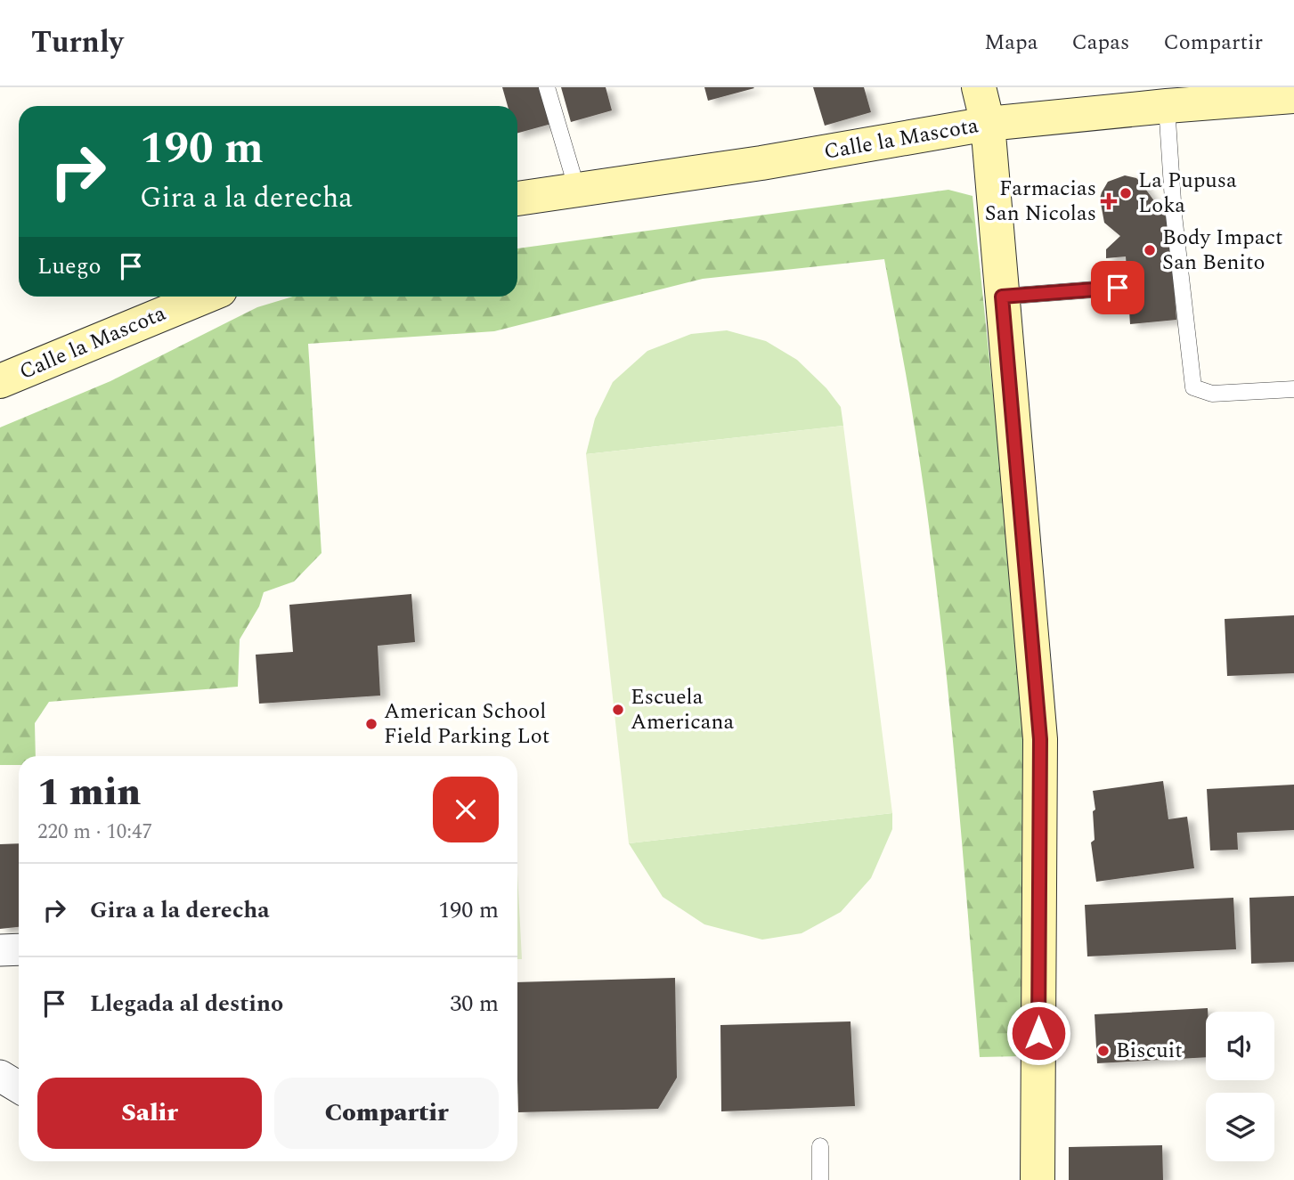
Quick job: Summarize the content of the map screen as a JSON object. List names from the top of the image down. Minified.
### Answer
{"streets":{"street":["Calle la Mascota"]},"places":{"other":["La Pupusa Loka","Body Impact San Benito","Escuela Americana","American School Field Parking Lot","Biscuit"],"health":["Farmacias San Nicolas"]},"page":{"header":"Turnly","nav":["Mapa","Capas","Compartir"],"turn":["190 m","Gira a la derecha"],"then":"Luego","heading":["1 min","220 m · 10:47"],"list":[{"name":"Gira a la derecha","value":"190 m"},{"name":"Llegada al destino","value":"30 m"}],"buttons":["Salir","Compartir"]}}
